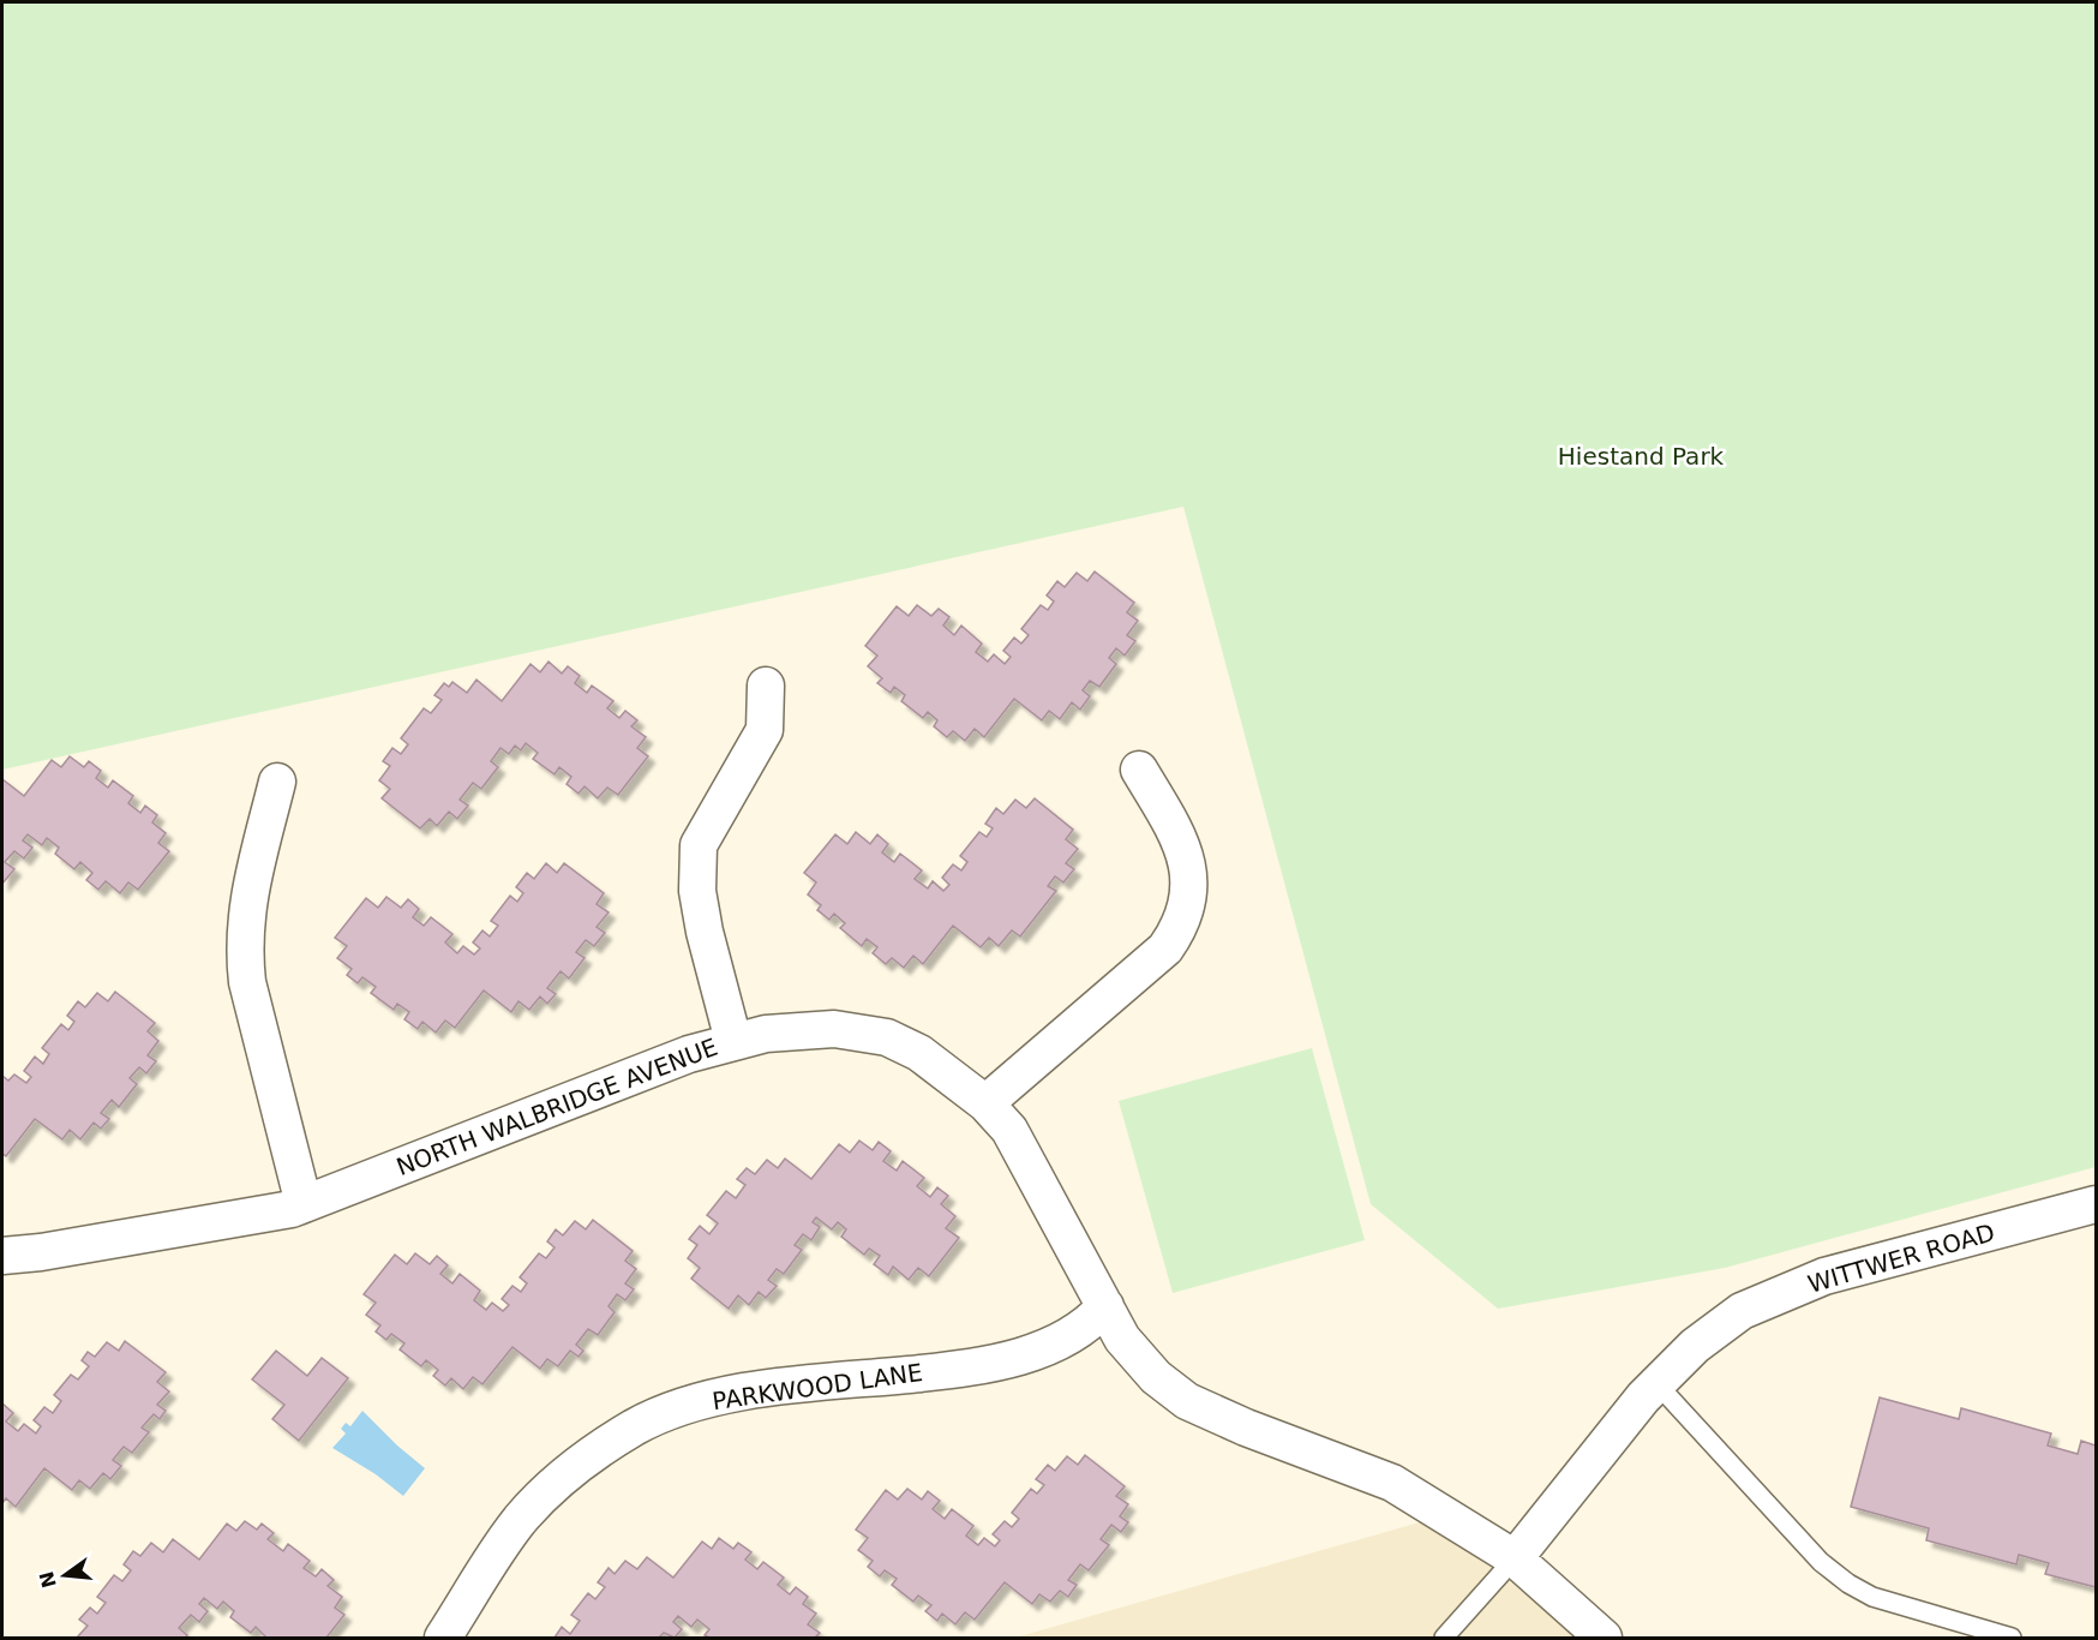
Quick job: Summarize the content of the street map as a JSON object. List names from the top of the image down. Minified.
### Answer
{"streets":{"street":["NORTH WALBRIDGE AVENUE","WITTWER ROAD","PARKWOOD LANE"]},"crossings":[["NORTH WALBRIDGE AVENUE","WITTWER ROAD"],["NORTH WALBRIDGE AVENUE","PARKWOOD LANE"]],"parks":["Hiestand Park"],"north":"left"}
